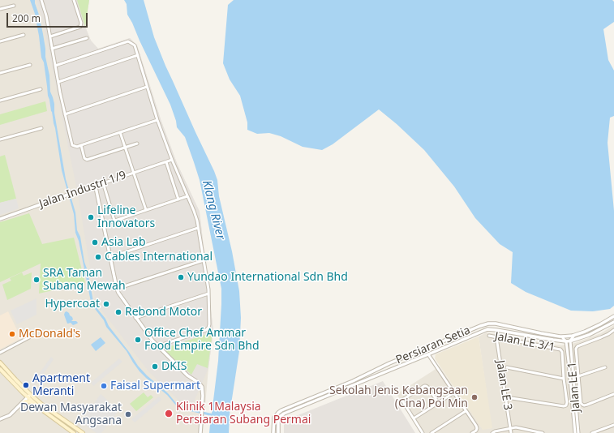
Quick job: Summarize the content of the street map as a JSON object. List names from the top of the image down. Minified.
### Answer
{"streets":{"street":["Jalan Industri 1/9","Jalan LE 3/1","Persiaran Setia","Jalan LE 3","Jalan LE 1"]},"crossings":[["Jalan LE 3/1","Jalan LE 3"],["Persiaran Setia","Jalan LE 1"]],"water":["Klang River"],"places":["Lifeline Innovators","Asia Lab","Cables International","Yundao International Sdn Bhd","SRA Taman Subang Mewah","Hypercoat","Rebond Motor","McDonald's","Office Chef Ammar Food Empire Sdn Bhd","DKIS","Apartment Meranti","Faisal Supermart","Sekolah Jenis Kebangsaan (Cina) Poi Min","Klinik 1Malaysia Persiaran Subang Permai","Dewan Masyarakat Angsana"],"scale_bar":"200 m"}
